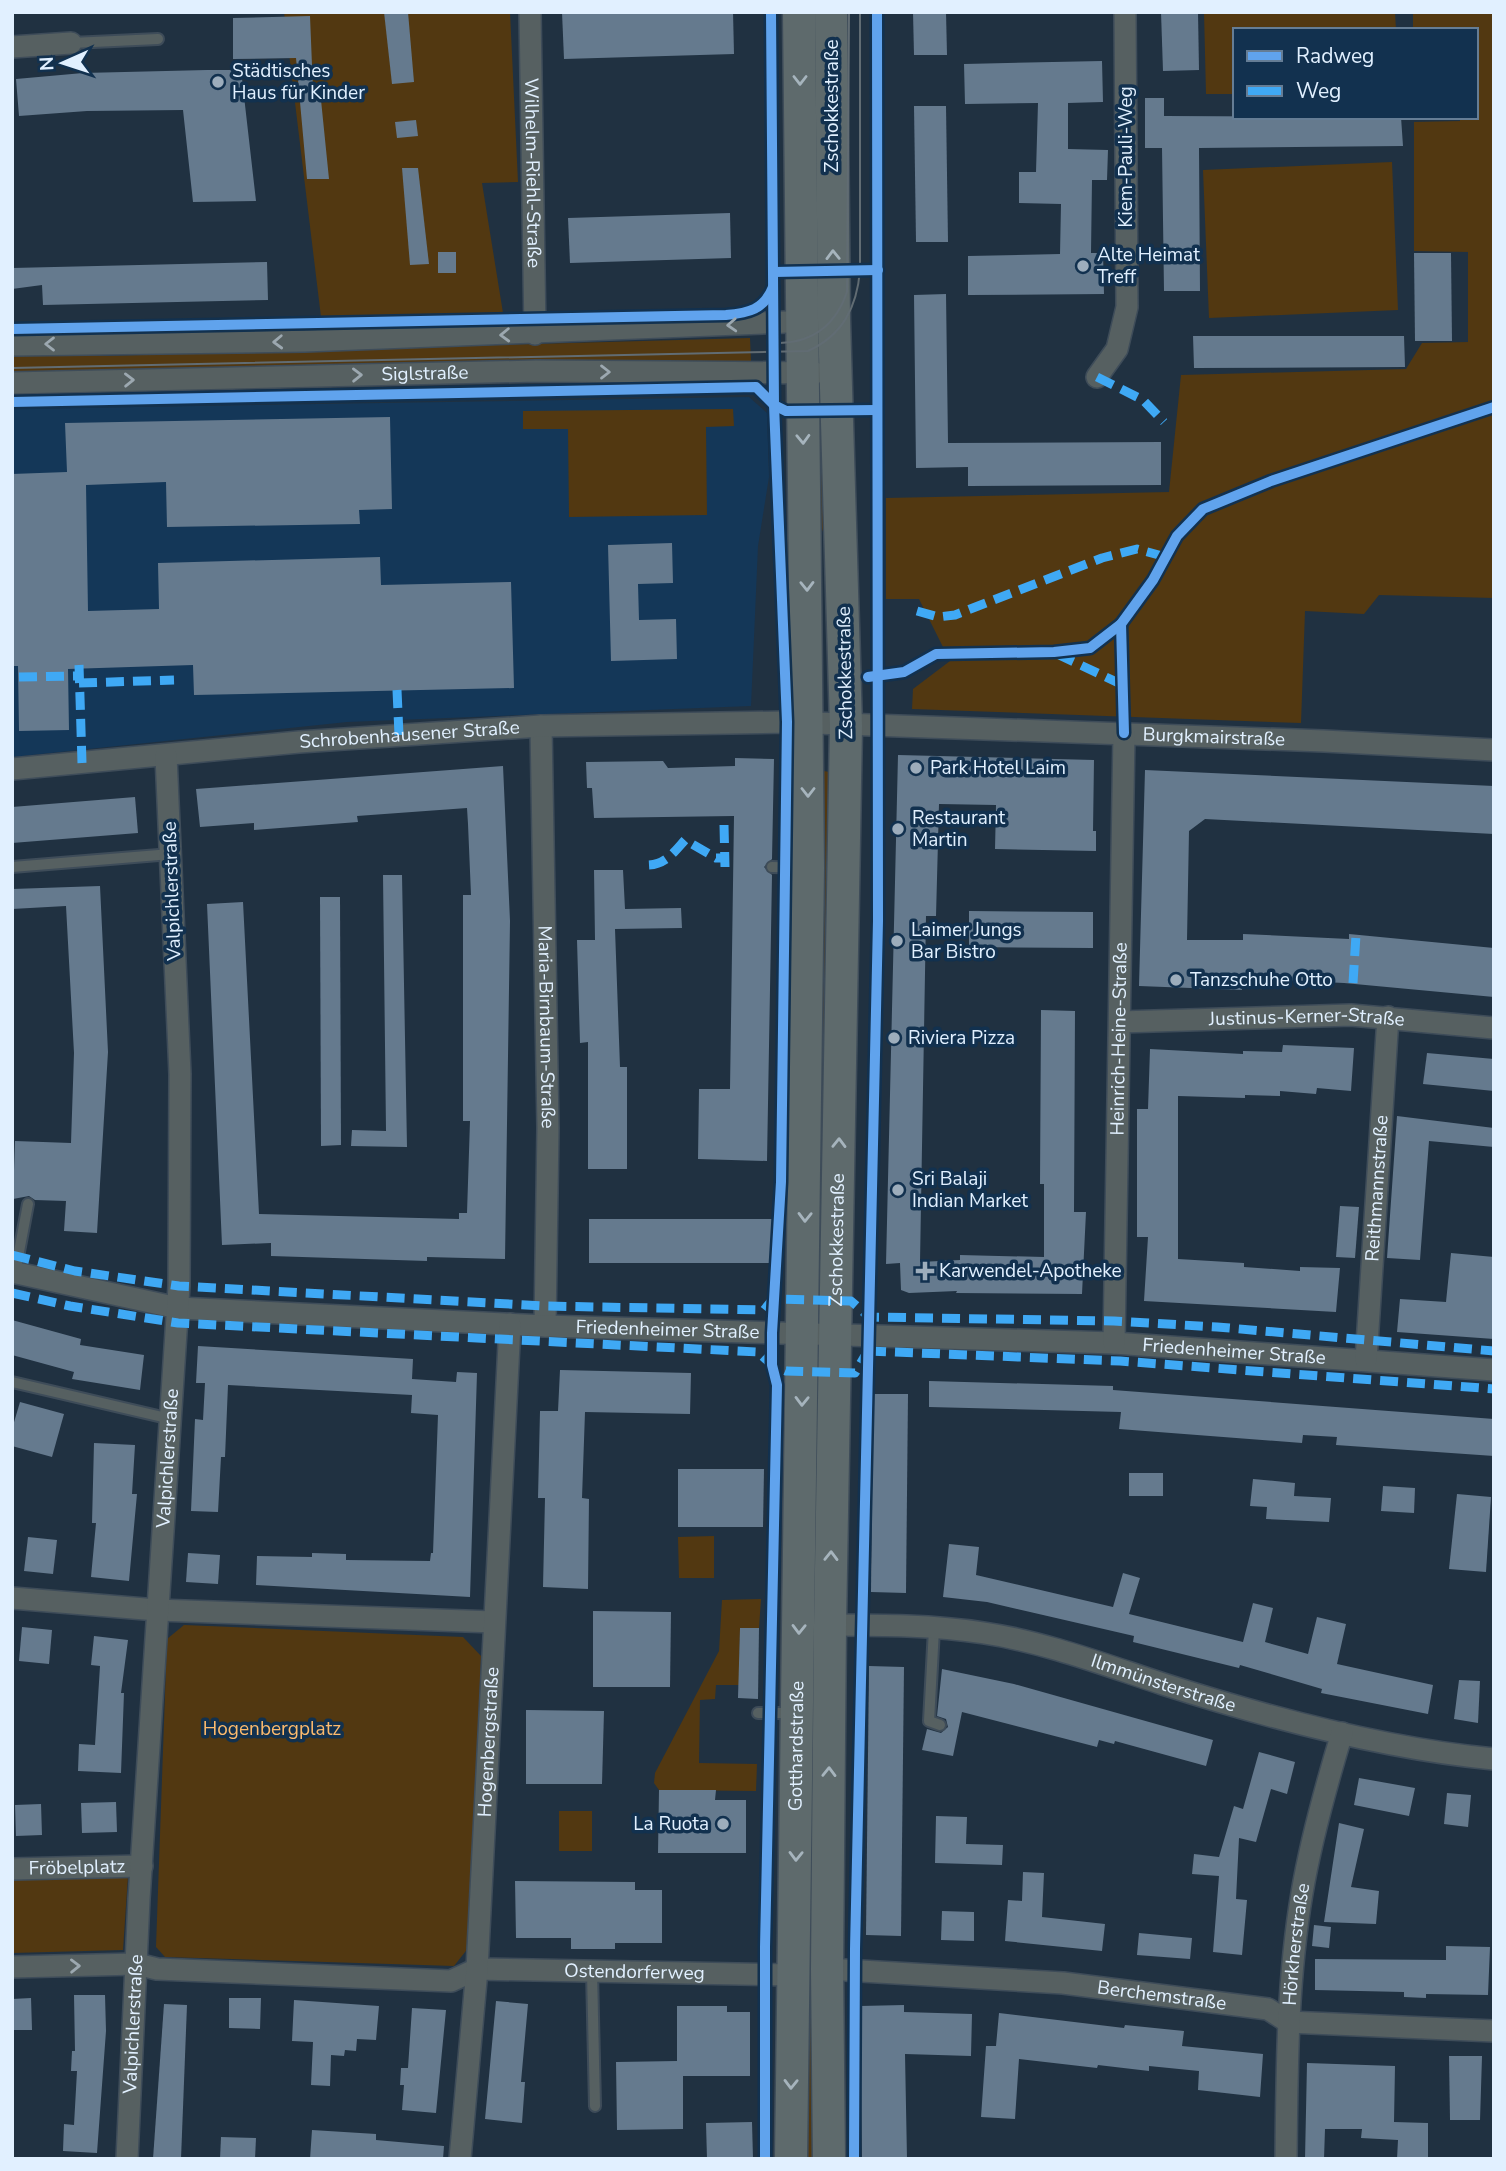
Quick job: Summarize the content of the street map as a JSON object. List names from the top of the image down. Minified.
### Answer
{"streets":{"main road":["Zschokkestraße","Gotthardstraße"],"street":["Kiem-Pauli-Weg","Wilhelm-Riehl-Straße","Siglstraße","Schrobenhausener Straße","Burgkmairstraße","Valpichlerstraße","Justinus-Kerner-Straße","Maria-Birnbaum-Straße","Heinrich-Heine-Straße","Reithmannstraße","Friedenheimer Straße","Ilmmünsterstraße","Hogenbergstraße","Fröbelplatz","Hörkherstraße","Ostendorferweg","Berchemstraße"]},"crossings":[["Zschokkestraße","Siglstraße"],["Zschokkestraße","Schrobenhausener Straße"],["Zschokkestraße","Burgkmairstraße"],["Zschokkestraße","Friedenheimer Straße"],["Zschokkestraße","Gotthardstraße"],["Wilhelm-Riehl-Straße","Siglstraße"],["Schrobenhausener Straße","Burgkmairstraße"],["Schrobenhausener Straße","Valpichlerstraße"],["Schrobenhausener Straße","Maria-Birnbaum-Straße"],["Burgkmairstraße","Heinrich-Heine-Straße"],["Valpichlerstraße","Friedenheimer Straße"],["Valpichlerstraße","Fröbelplatz"],["Justinus-Kerner-Straße","Heinrich-Heine-Straße"],["Justinus-Kerner-Straße","Reithmannstraße"],["Maria-Birnbaum-Straße","Friedenheimer Straße"],["Heinrich-Heine-Straße","Friedenheimer Straße"],["Reithmannstraße","Friedenheimer Straße"],["Friedenheimer Straße","Hogenbergstraße"],["Friedenheimer Straße","Gotthardstraße"],["Ilmmünsterstraße","Gotthardstraße"],["Ilmmünsterstraße","Hörkherstraße"],["Hogenbergstraße","Ostendorferweg"],["Gotthardstraße","Ostendorferweg"],["Gotthardstraße","Berchemstraße"],["Hörkherstraße","Berchemstraße"]],"parks":["Hogenbergplatz"],"places":{"other":["Städtisches Haus für Kinder","Alte Heimat Treff","Park Hotel Laim","Restaurant Martin","Laimer Jungs Bar Bistro","Tanzschuhe Otto","Riviera Pizza","Sri Balaji Indian Market","La Ruota"],"health":["Karwendel-Apotheke"]},"legend":["Radweg","Weg"],"north":"left"}
